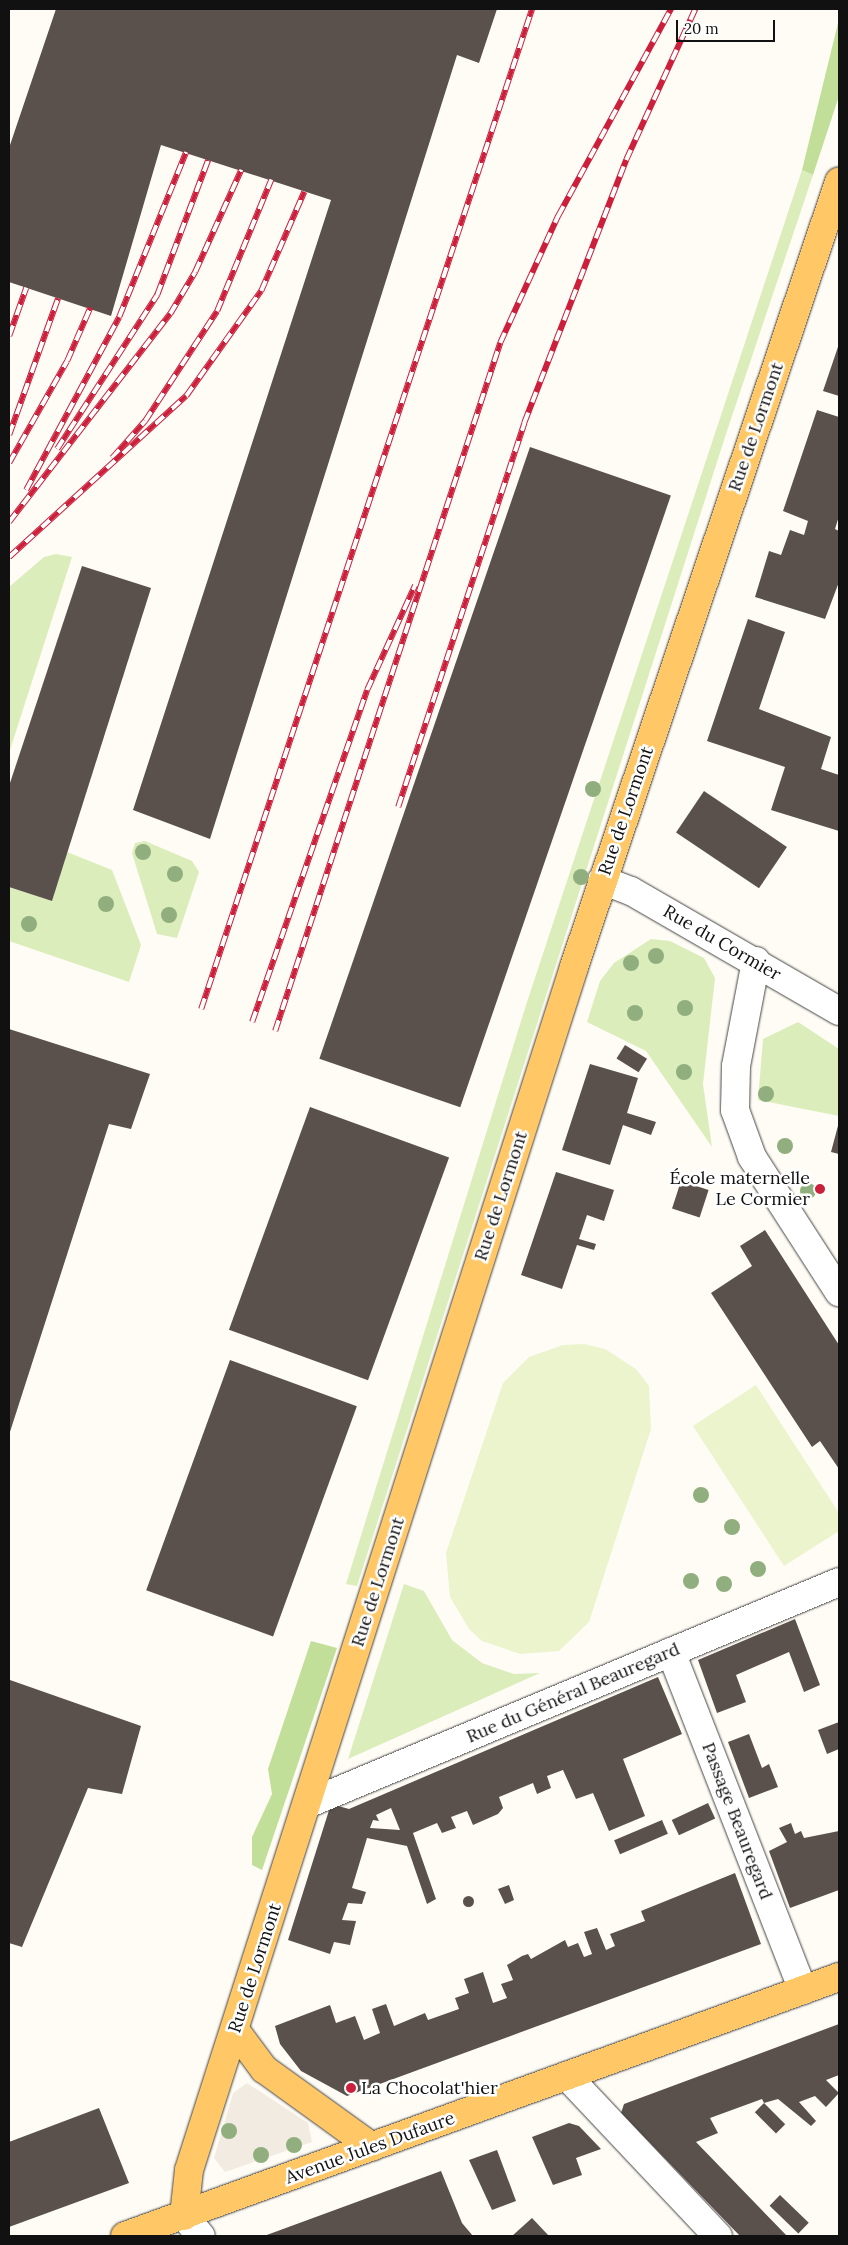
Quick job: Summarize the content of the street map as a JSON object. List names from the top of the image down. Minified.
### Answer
{"streets":{"main road":["Rue de Lormont","Avenue Jules Dufaure"],"street":["Rue du Cormier","Rue du Général Beauregard","Passage Beauregard"]},"crossings":[["Rue de Lormont","Rue du Cormier"],["Rue de Lormont","Rue du Général Beauregard"],["Rue de Lormont","Avenue Jules Dufaure"],["Rue du Général Beauregard","Passage Beauregard"],["Passage Beauregard","Avenue Jules Dufaure"]],"places":["École maternelle Le Cormier","La Chocolat'hier"],"scale_bar":"20 m"}
